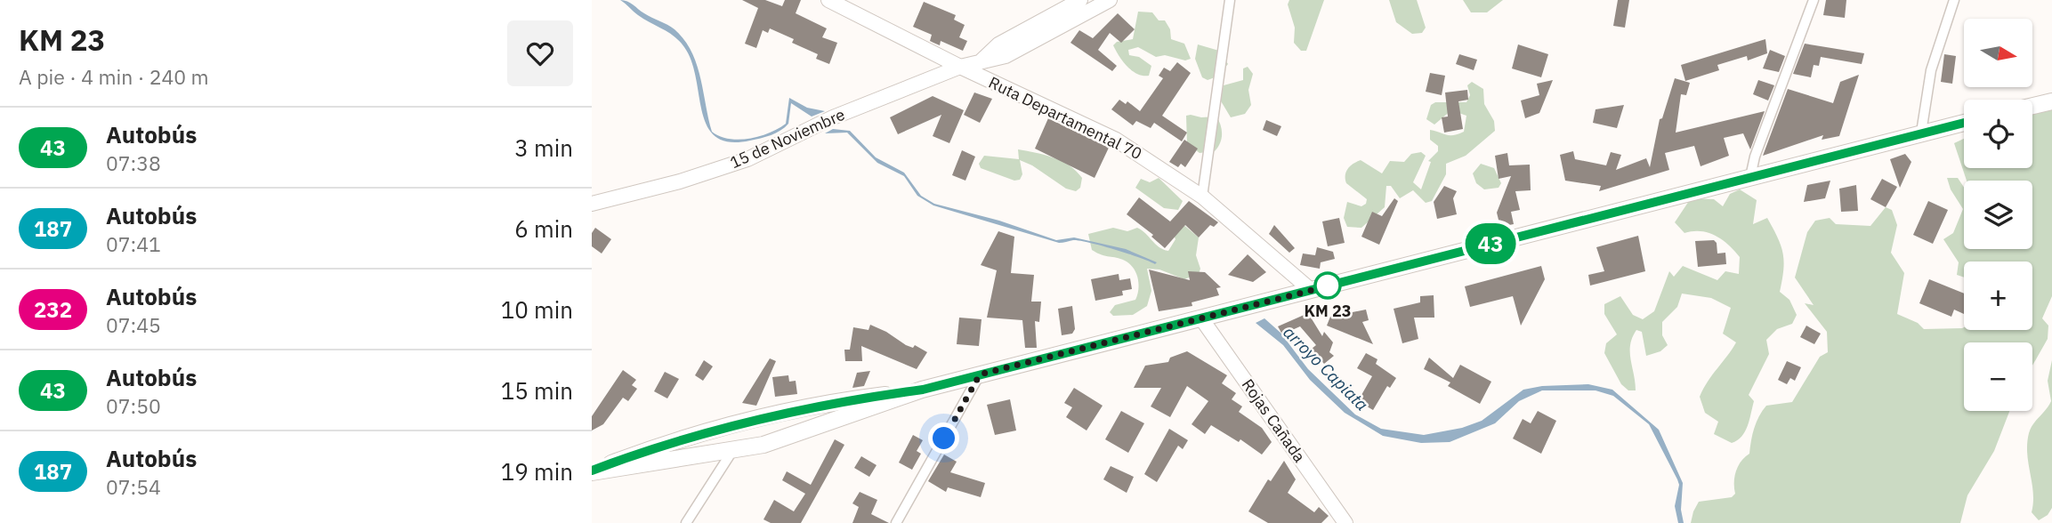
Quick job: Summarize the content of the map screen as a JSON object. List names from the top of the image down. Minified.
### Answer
{"streets":{"main road":["Ruta Departamental 70","15 de Noviembre","Rojas Cañada"]},"crossings":[["Ruta Departamental 70","15 de Noviembre"]],"water":["arroyo Capiata"],"places":["KM 23"],"lines":["bus line 43"],"north":"right","page":{"heading":["KM 23","A pie · 4 min · 240 m"],"on_map":"43","map_buttons":["+","−"],"list":[{"mark":"43","name":"Autobús","note":"07:38","value":"3 min"},{"mark":"187","name":"Autobús","note":"07:41","value":"6 min"},{"mark":"232","name":"Autobús","note":"07:45","value":"10 min"},{"mark":"43","name":"Autobús","note":"07:50","value":"15 min"},{"mark":"187","name":"Autobús","note":"07:54","value":"19 min"}]}}
